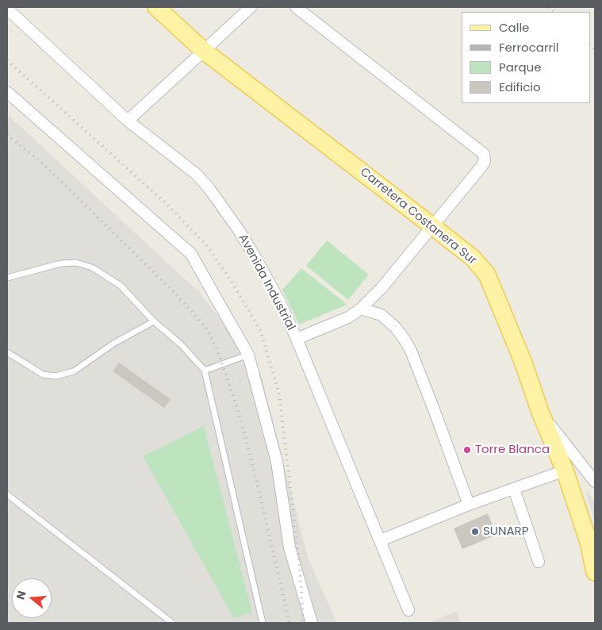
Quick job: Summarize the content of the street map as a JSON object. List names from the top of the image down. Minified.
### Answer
{"streets":{"main road":["Carretera Costanera Sur"],"street":["Avenida Industrial"]},"places":["Torre Blanca","SUNARP"],"legend":["Calle","Ferrocarril","Parque","Edificio"],"north":"left"}
